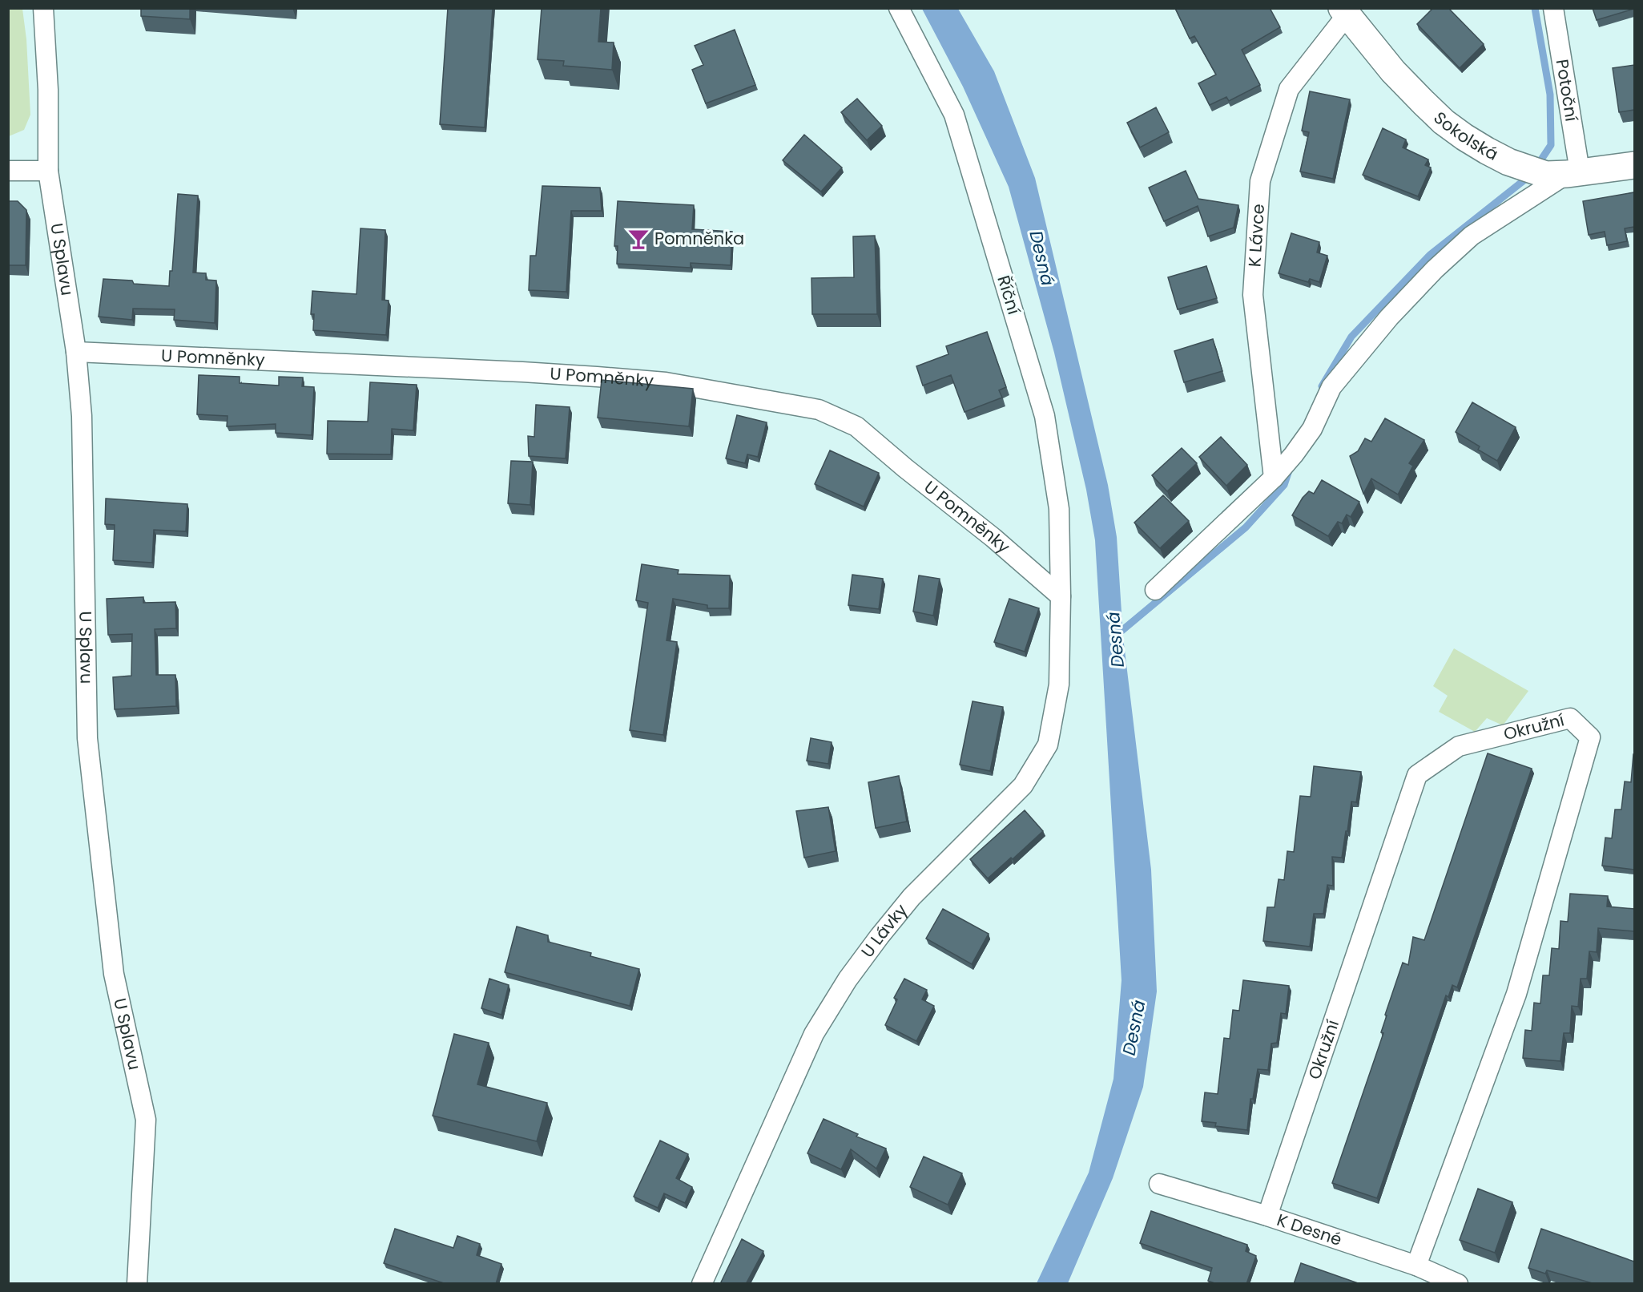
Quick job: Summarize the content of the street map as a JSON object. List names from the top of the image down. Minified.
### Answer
{"streets":{"street":["Potoční","Sokolská","K Lávce","U Splavu","Říční","U Pomněnky","Okružní","U Lávky","K Desné"]},"crossings":[["Potoční","Sokolská"],["Sokolská","K Lávce"],["U Splavu","U Pomněnky"],["Říční","U Pomněnky"],["Říční","U Lávky"],["U Pomněnky","U Lávky"],["Okružní","K Desné"]],"water":["Desná"],"places":{"bar":["Pomněnka"]}}
